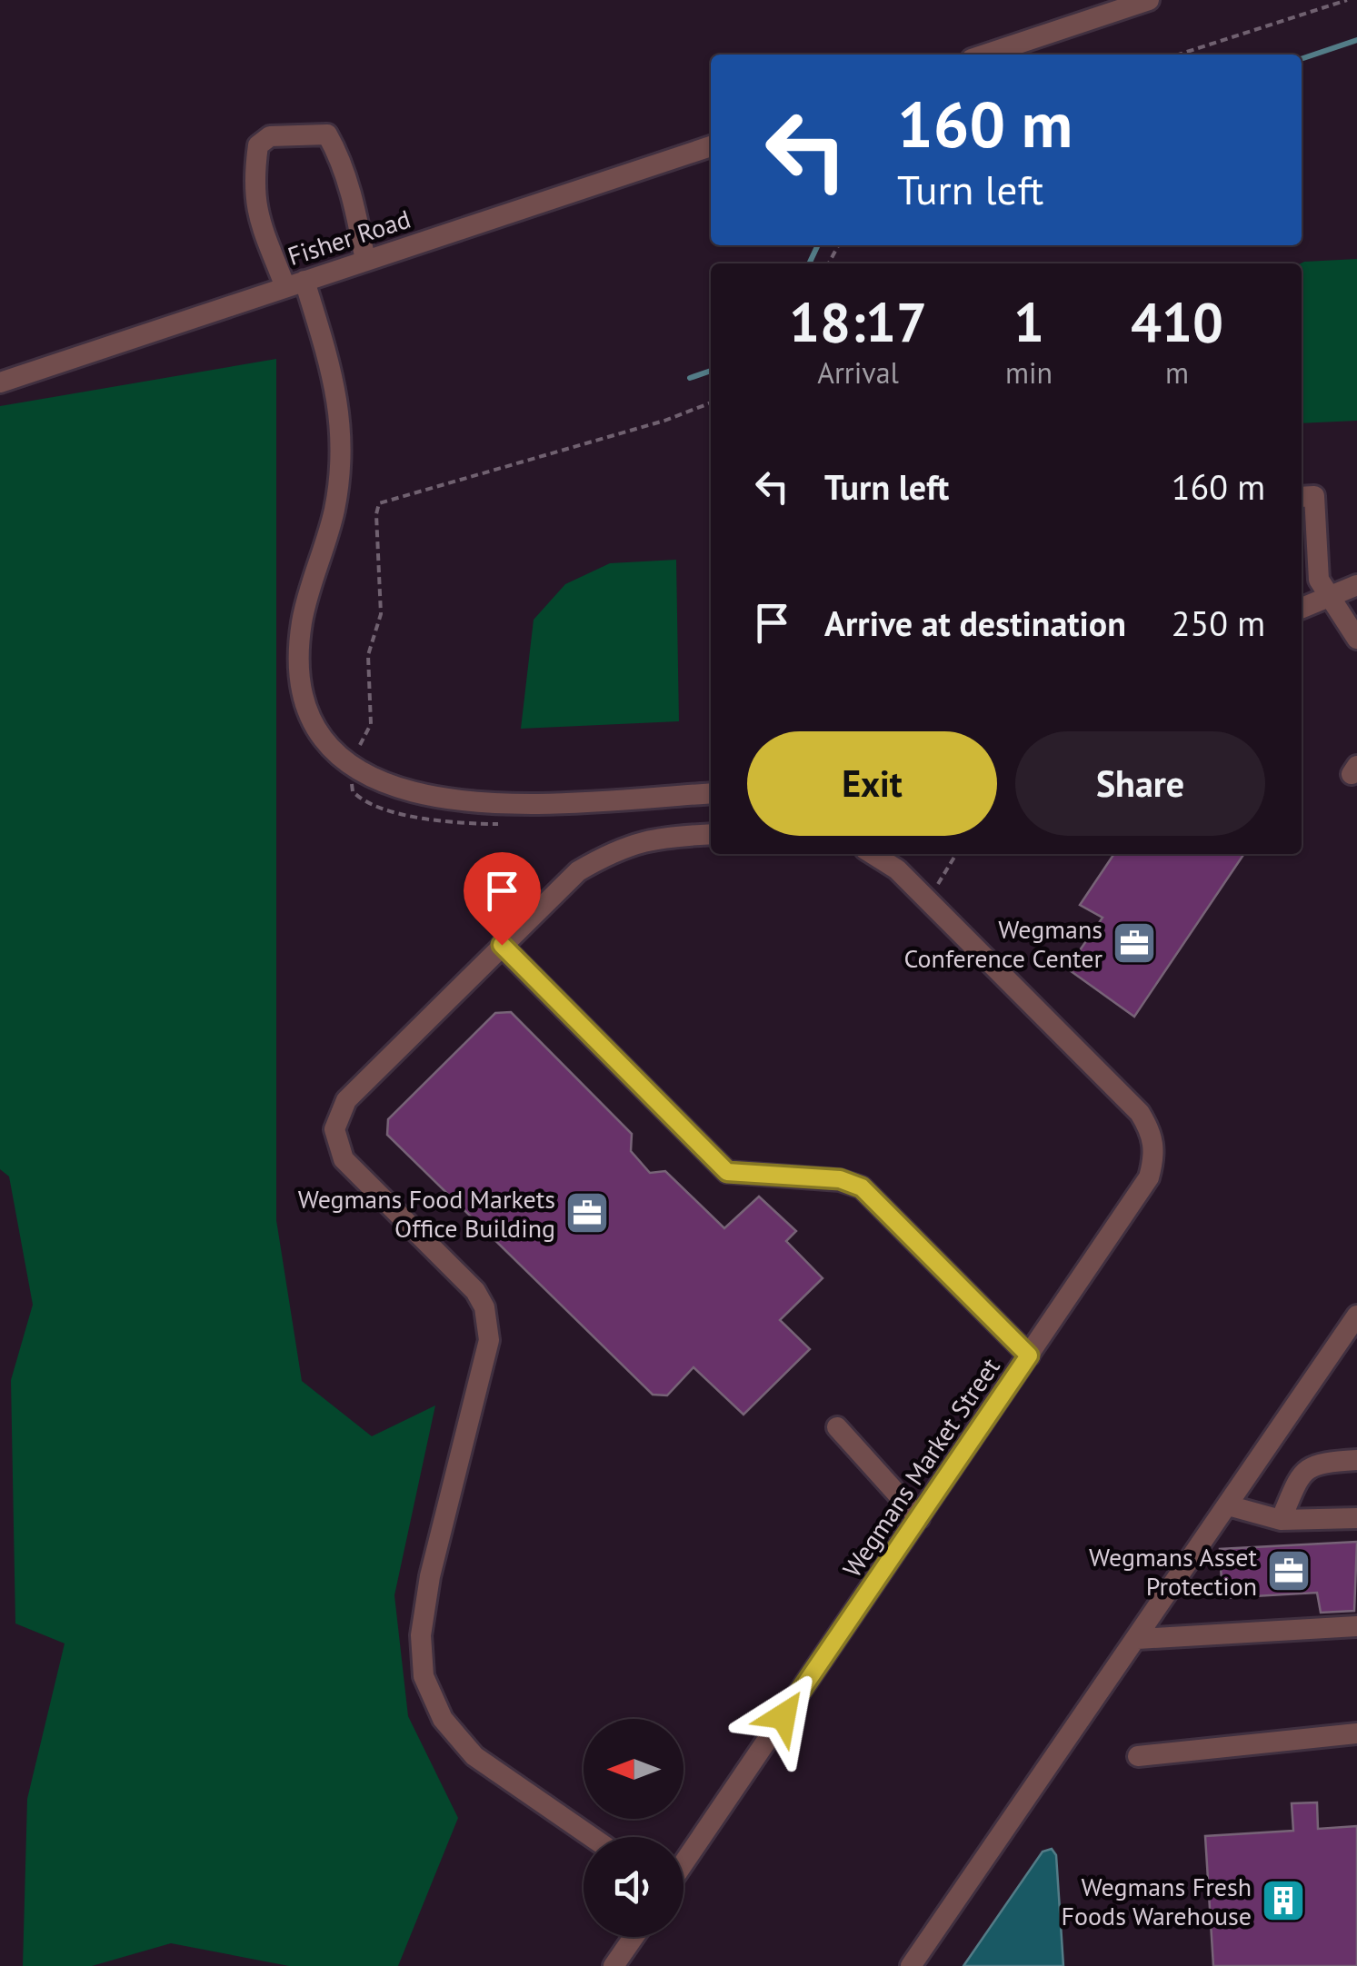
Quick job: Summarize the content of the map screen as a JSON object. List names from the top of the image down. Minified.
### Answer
{"streets":{"street":["Fisher Road","Wegmans Market Street"]},"places":{"office":["Wegmans Conference Center","Wegmans Food Markets Office Building","Wegmans Asset Protection"],"building":["Wegmans Fresh Foods Warehouse"]},"north":"left","page":{"turn":["160 m","Turn left"],"eta":["18:17","Arrival","1","min","410","m"],"list":[{"name":"Turn left","value":"160 m"},{"name":"Arrive at destination","value":"250 m"}],"buttons":["Exit","Share"]}}
